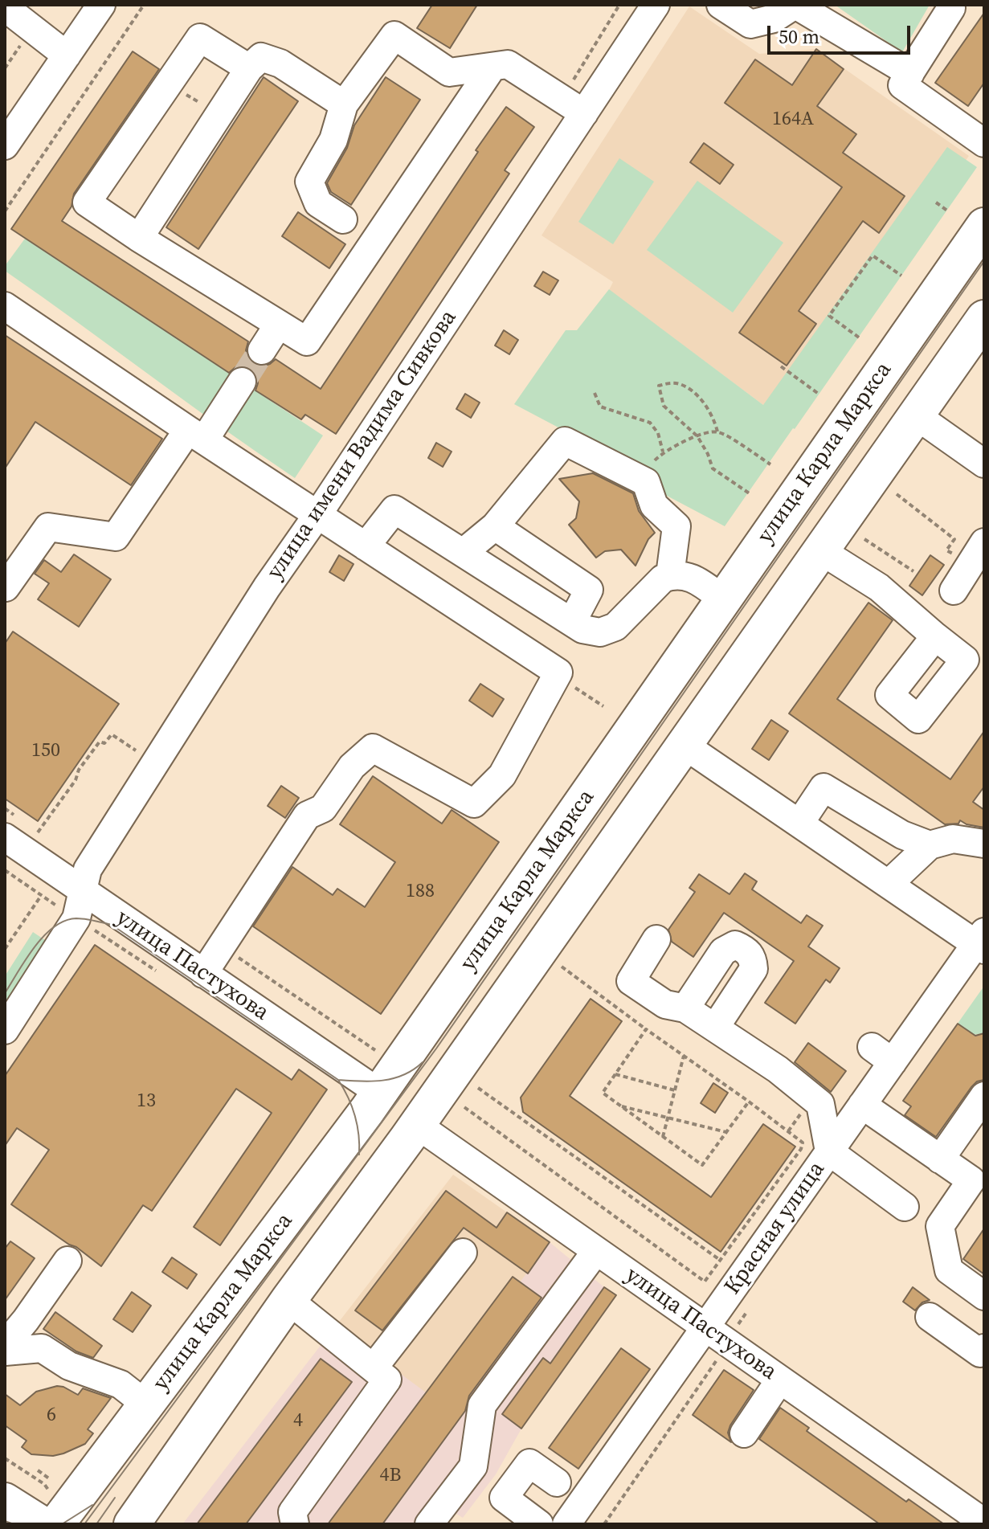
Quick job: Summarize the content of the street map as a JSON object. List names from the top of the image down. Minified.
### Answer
{"streets":{"main road":["улица Карла Маркса"],"street":["улица имени Вадима Сивкова","улица Пастухова","Красная улица"]},"crossings":[["улица имени Вадима Сивкова","улица Пастухова"],["улица Карла Маркса","улица Пастухова"],["улица Пастухова","Красная улица"]],"house_numbers":["164А","150","188","13","6","4","4В"],"scale_bar":"50 m"}
